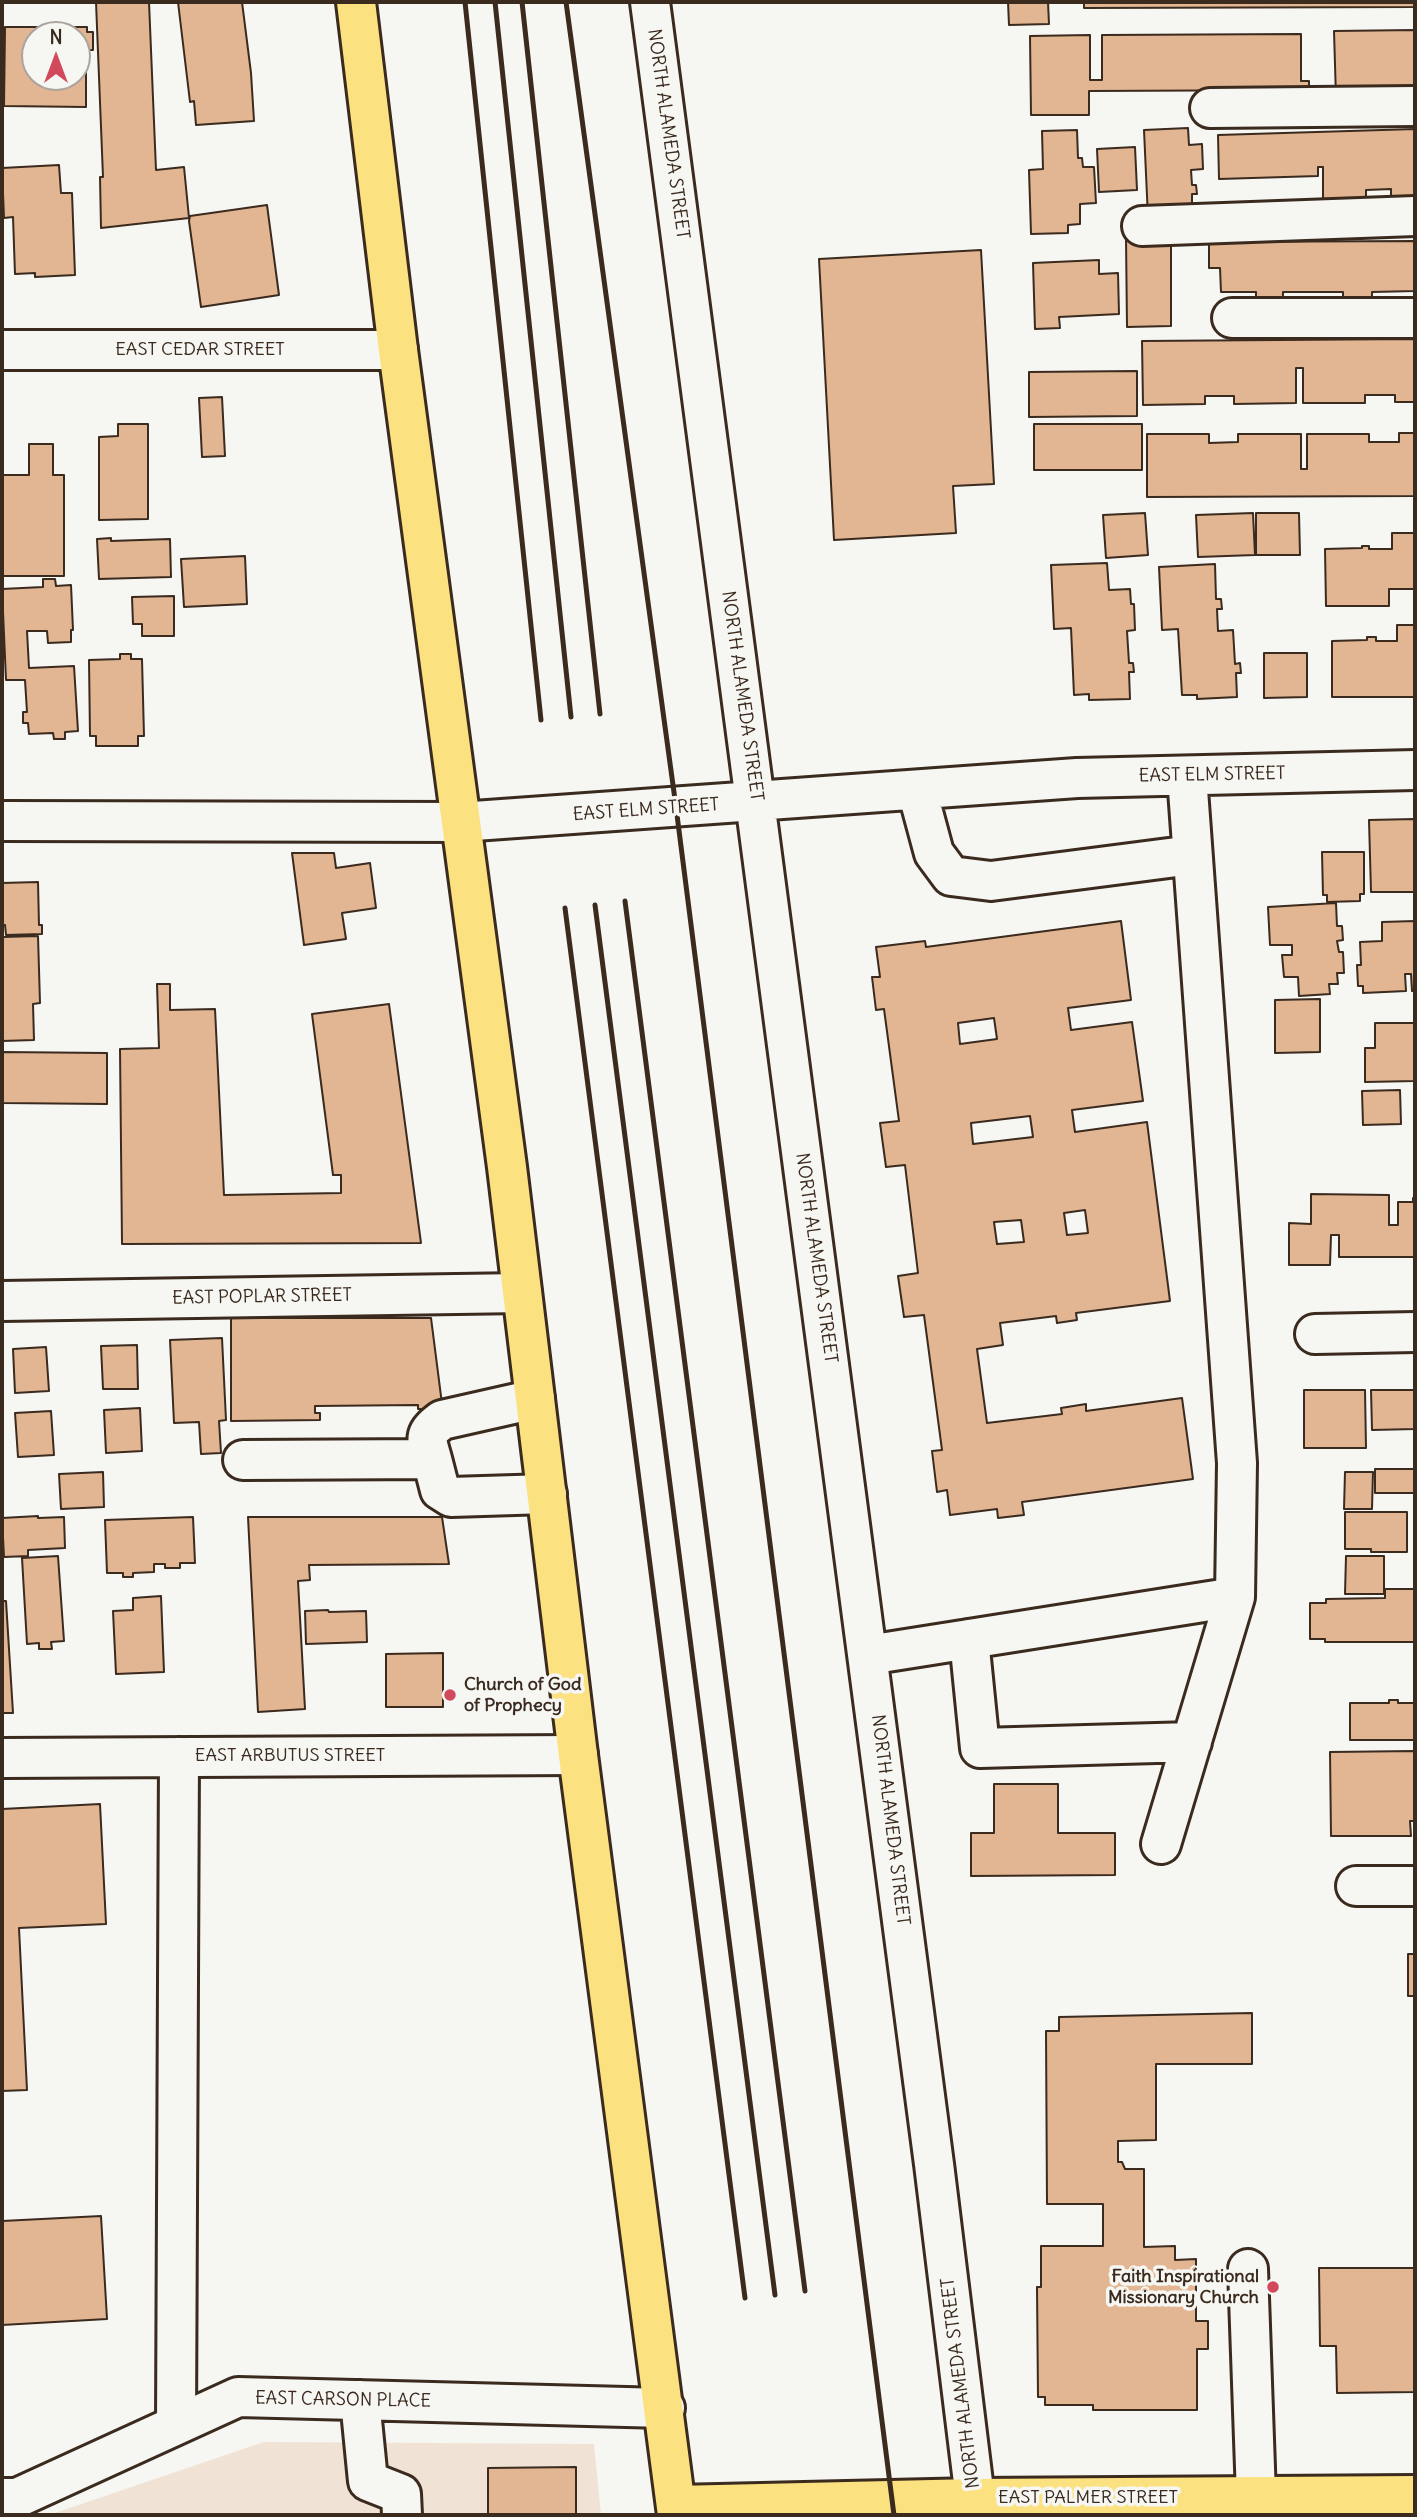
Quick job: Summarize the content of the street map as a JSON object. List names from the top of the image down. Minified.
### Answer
{"streets":{"main road":["EAST PALMER STREET"],"street":["NORTH ALAMEDA STREET","EAST CEDAR STREET","EAST ELM STREET","EAST POPLAR STREET","EAST ARBUTUS STREET","EAST CARSON PLACE"]},"crossings":[["NORTH ALAMEDA STREET","EAST ELM STREET"],["NORTH ALAMEDA STREET","EAST PALMER STREET"]],"places":["Church of God of Prophecy","Faith Inspirational Missionary Church"],"north":"top"}
